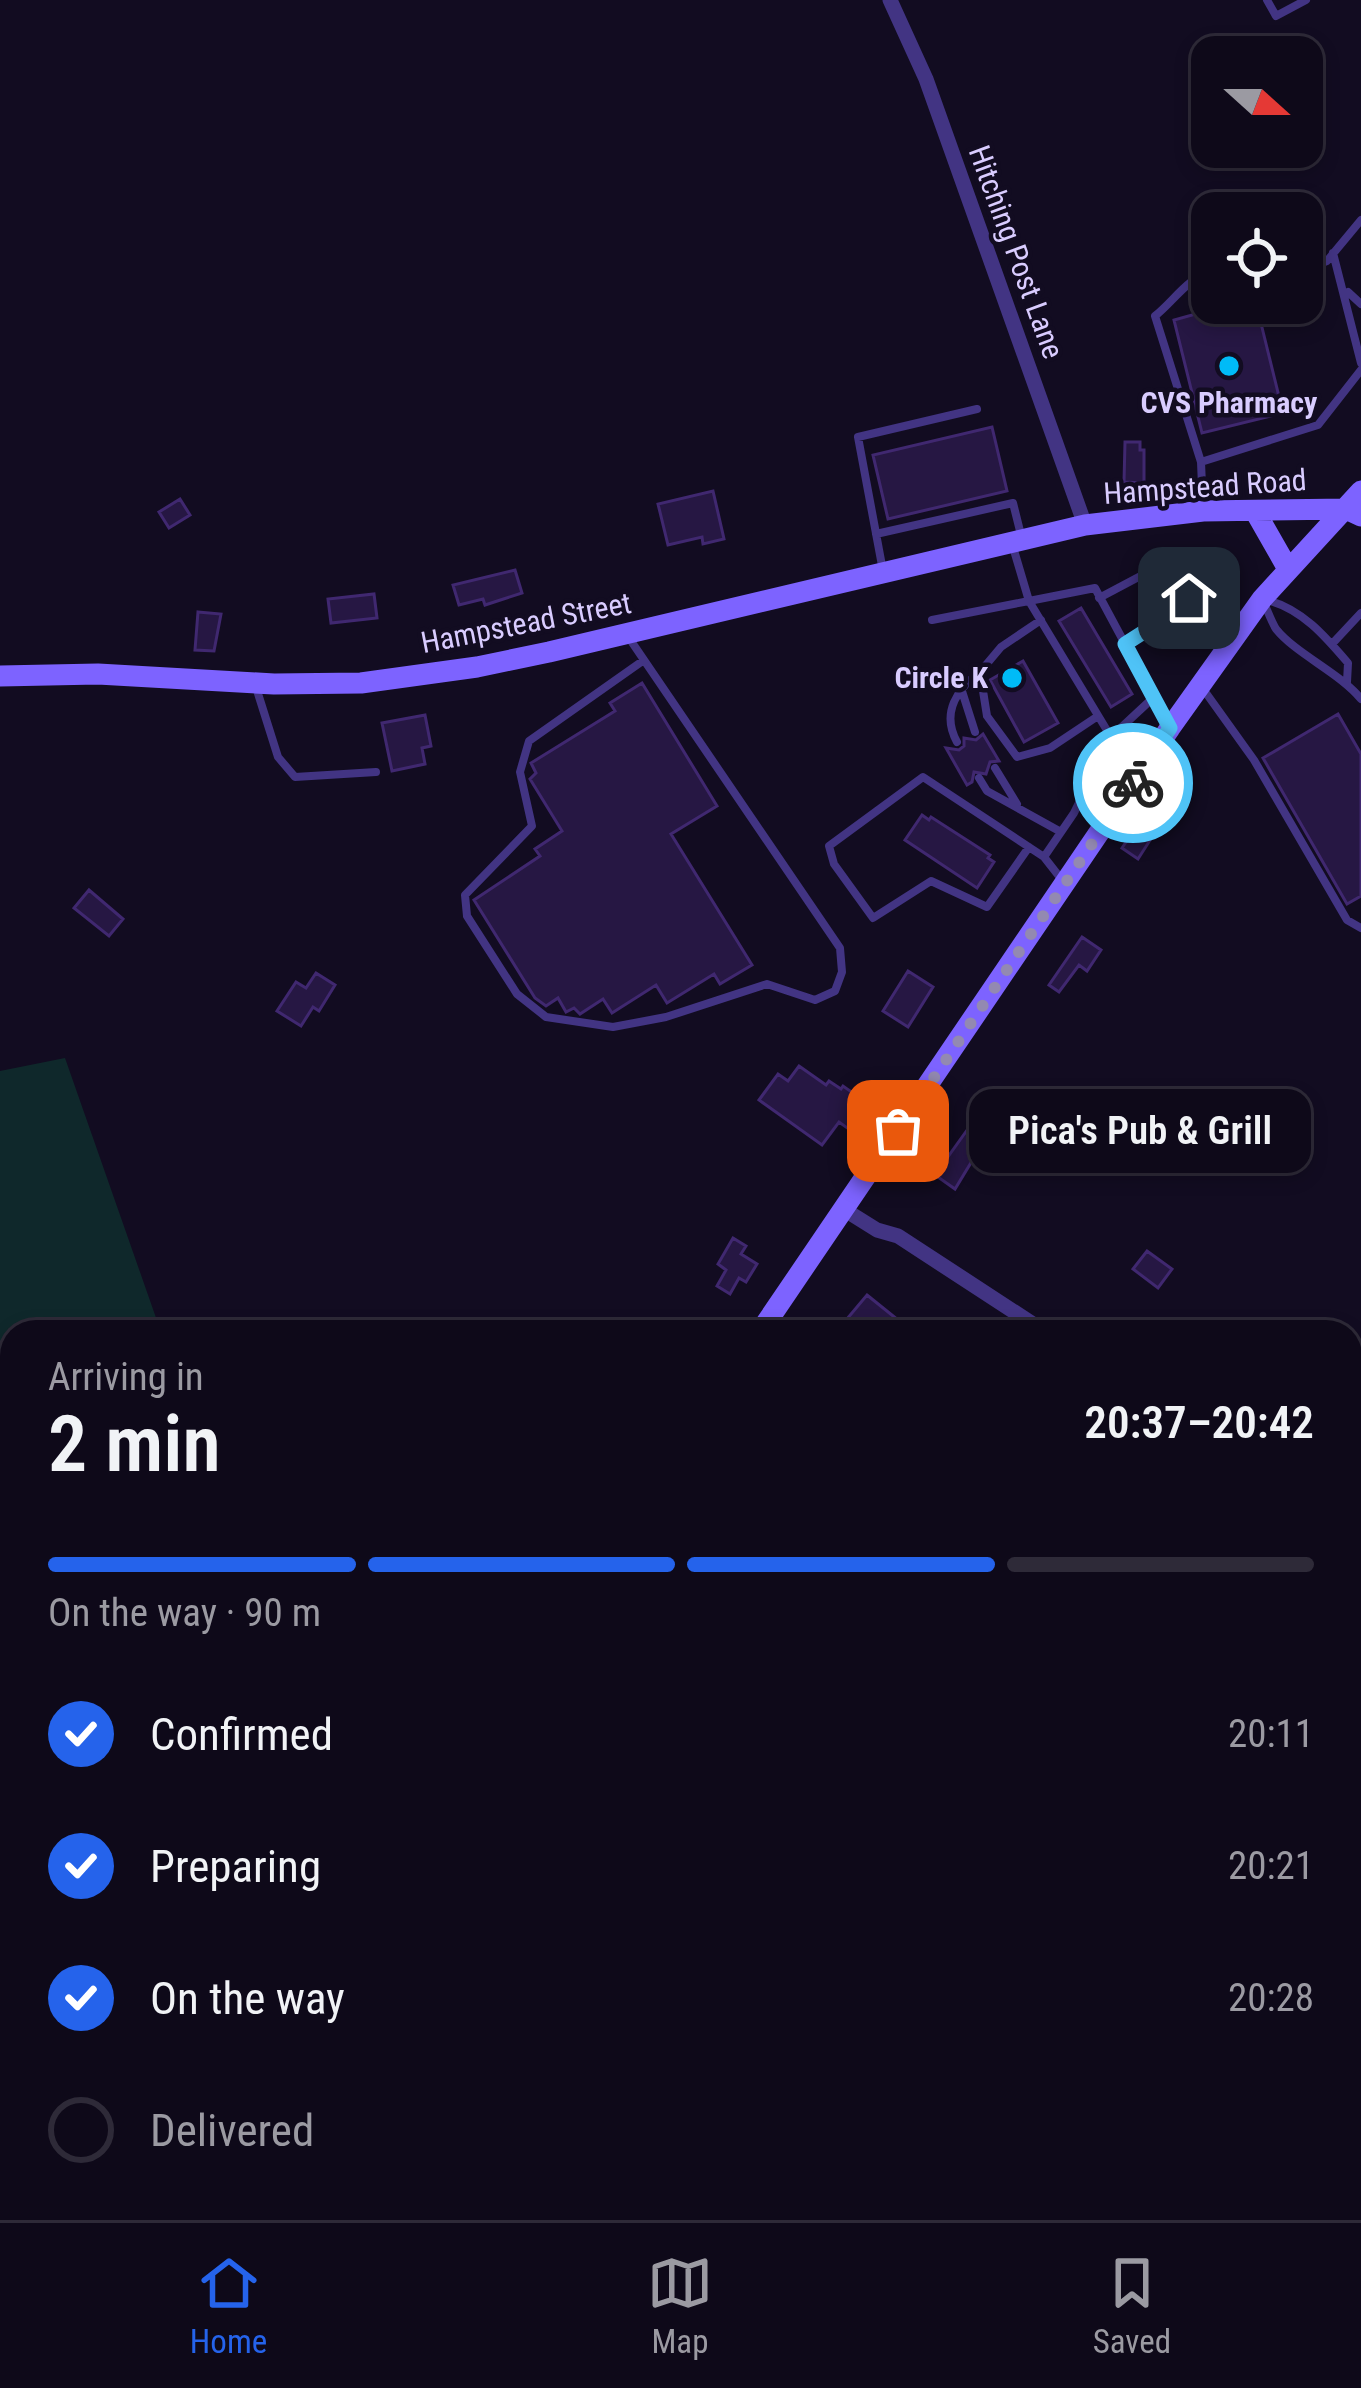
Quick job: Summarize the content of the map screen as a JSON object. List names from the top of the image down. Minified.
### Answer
{"streets":{"main road":["Hampstead Road","Hampstead Street"],"street":["Hitching Post Lane"]},"crossings":[["Hitching Post Lane","Hampstead Road"],["Hampstead Road","Hampstead Street"]],"places":["CVS Pharmacy","Circle K","Pica's Pub & Grill"],"north":"right","page":{"bubble":"Pica's Pub & Grill","heading":["2 min","Arriving in","20:37–20:42"],"bar":"On the way · 90 m","list":[["Confirmed","20:11"],["Preparing","20:21"],["On the way","20:28"],"Delivered"],"tabs":["Home","Map","Saved"]}}
